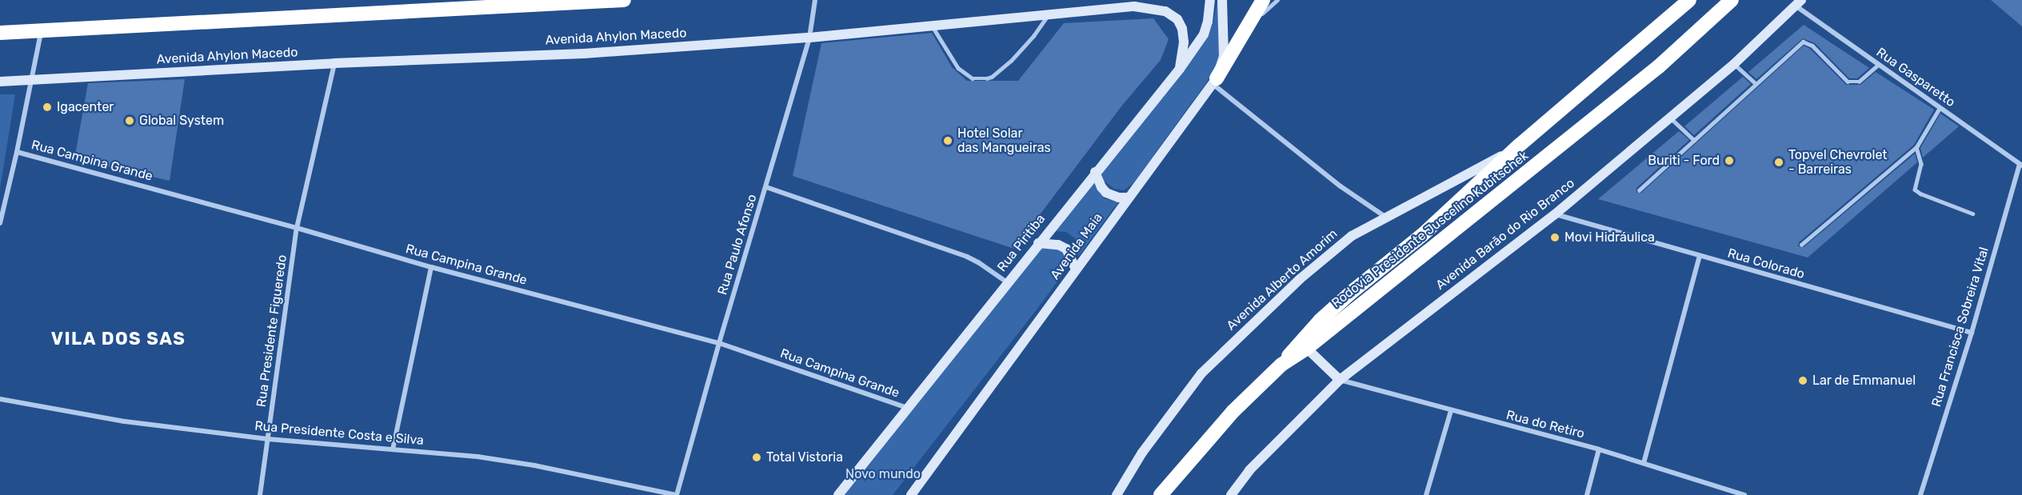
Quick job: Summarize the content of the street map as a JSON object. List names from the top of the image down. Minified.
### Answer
{"streets":{"highway":["Rodovia Presidente Juscelino Kubitschek"],"main road":["Avenida Ahylon Macedo","Avenida Barão do Rio Branco","Rua Piritiba","Avenida Maia","Avenida Alberto Amorim"],"street":["Rua Gasparetto","Rua Campina Grande","Rua Paulo Afonso","Rua Colorado","Rua Francisca Sobreira Vital","Rua Presidente Figueredo","Rua do Retiro","Rua Presidente Costa e Silva"]},"crossings":[["Avenida Ahylon Macedo","Rua Piritiba"],["Avenida Ahylon Macedo","Rua Paulo Afonso"],["Avenida Ahylon Macedo","Rua Presidente Figueredo"],["Rua Gasparetto","Avenida Barão do Rio Branco"],["Rua Gasparetto","Rua Francisca Sobreira Vital"],["Rua Campina Grande","Rua Piritiba"],["Rua Campina Grande","Rua Paulo Afonso"],["Rua Campina Grande","Rua Presidente Figueredo"],["Avenida Barão do Rio Branco","Rua Colorado"],["Avenida Barão do Rio Branco","Rua do Retiro"],["Rua Paulo Afonso","Rua Presidente Costa e Silva"],["Rua Colorado","Rua Francisca Sobreira Vital"],["Rua Presidente Figueredo","Rua Presidente Costa e Silva"]],"districts":["VILA DOS SAS"],"parks":["Novo mundo"],"places":["Igacenter","Global System","Hotel Solar das Mangueiras","Buriti - Ford","Topvel Chevrolet - Barreiras","Movi Hidráulica","Lar de Emmanuel","Total Vistoria"]}
